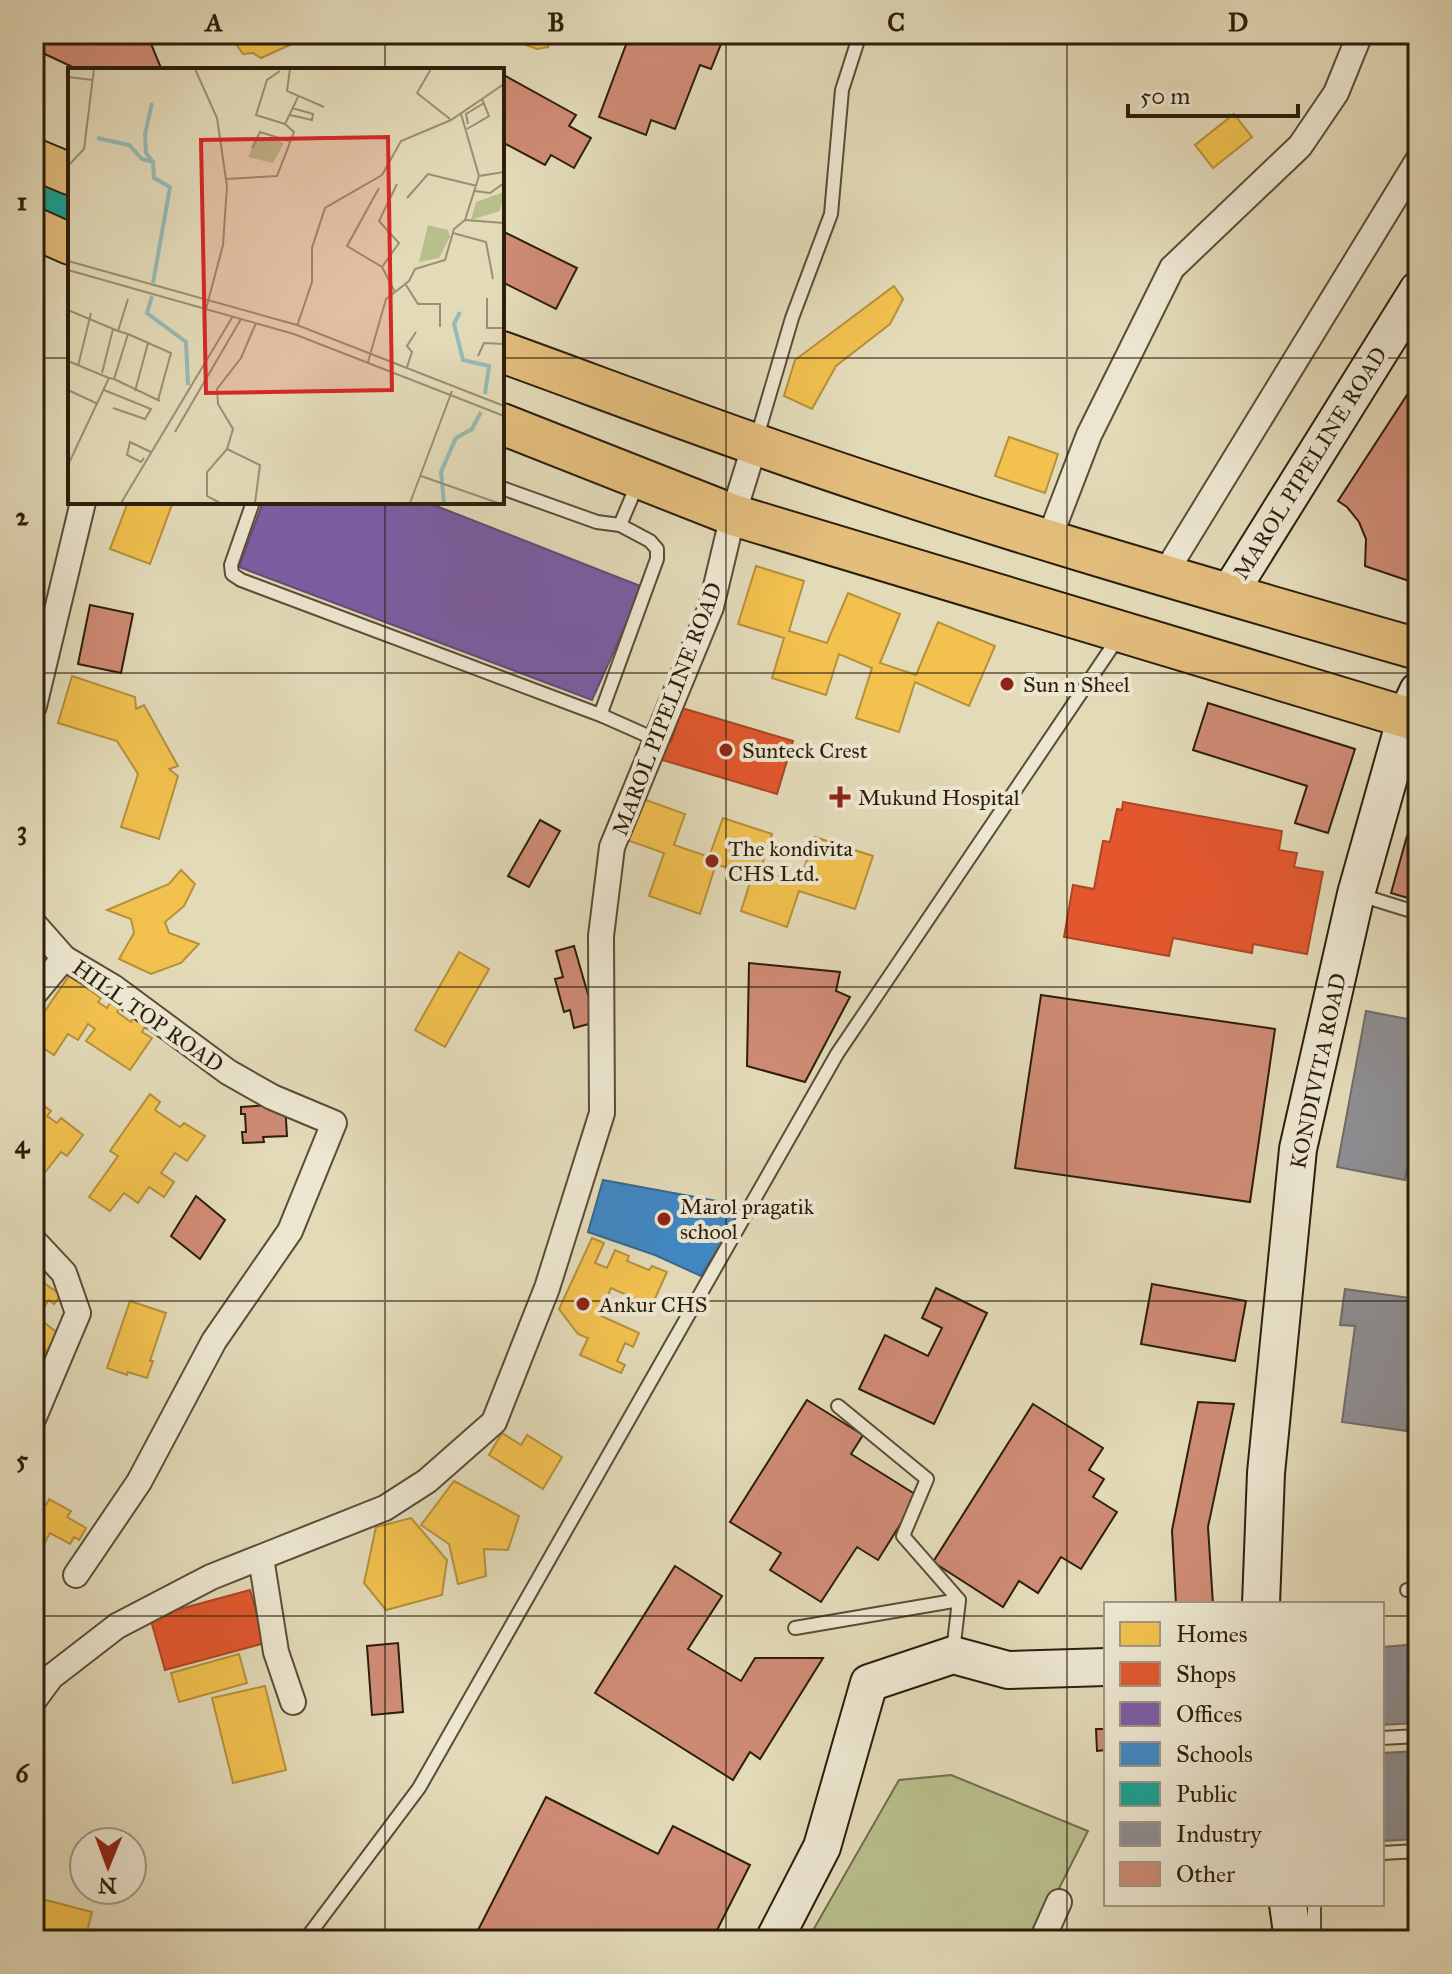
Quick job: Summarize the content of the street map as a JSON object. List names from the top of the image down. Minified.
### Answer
{"streets":{"street":["MAROL PIPELINE ROAD","HILL TOP ROAD","KONDIVITA ROAD"]},"places":{"other":["Sun n Sheel","Sunteck Crest","The kondivita CHS Ltd.","Marol pragatik school","Ankur CHS"],"health":["Mukund Hospital"]},"legend":["Homes","Shops","Offices","Schools","Public","Industry","Other"],"scale_bar":"50 m","north":"bottom","grid":{"columns":["A","B","C","D"],"rows":["1","2","3","4","5","6"]}}
